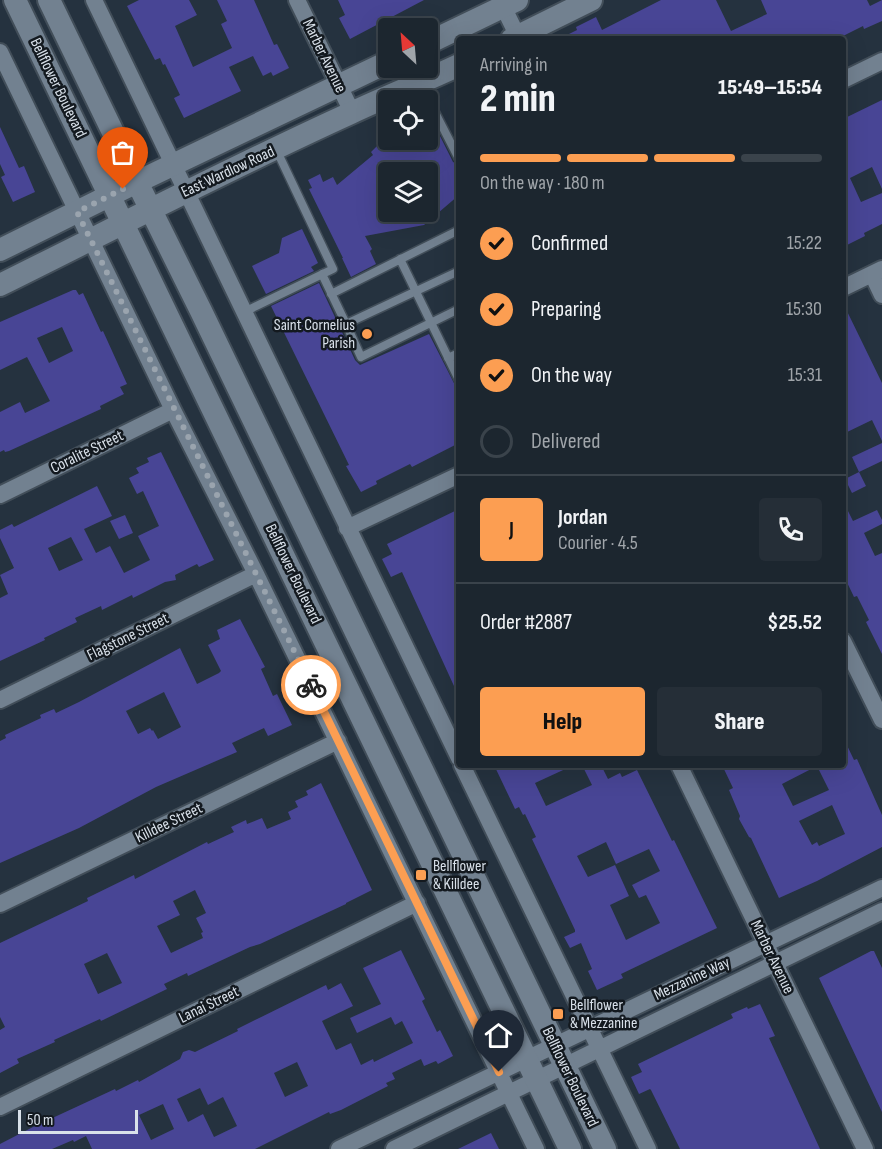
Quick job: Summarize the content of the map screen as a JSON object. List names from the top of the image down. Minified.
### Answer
{"streets":{"main road":["Bellflower Boulevard","East Wardlow Road"],"street":["Marber Avenue","Coralite Street","Flagstone Street","Killdee Street","Mezzanine Way","Lanai Street"]},"crossings":[["Marber Avenue","East Wardlow Road"],["Marber Avenue","Mezzanine Way"],["Bellflower Boulevard","East Wardlow Road"],["Bellflower Boulevard","Coralite Street"],["Bellflower Boulevard","Flagstone Street"],["Bellflower Boulevard","Killdee Street"],["Bellflower Boulevard","Mezzanine Way"],["Bellflower Boulevard","Lanai Street"]],"places":{"other":["Saint Cornelius Parish"],"transit":["Bellflower & Killdee","Bellflower & Mezzanine"]},"scale_bar":"50 m","north":"top left","page":{"heading":["2 min","Arriving in","15:49–15:54"],"panel":["Jordan","Courier · 4.5","Order #2887","$25.52"],"bar":"On the way · 180 m","list":[["Confirmed","15:22"],["Preparing","15:30"],["On the way","15:31"],"Delivered"],"round":"J","buttons":["Help","Share"],"scale":"50 m"}}
